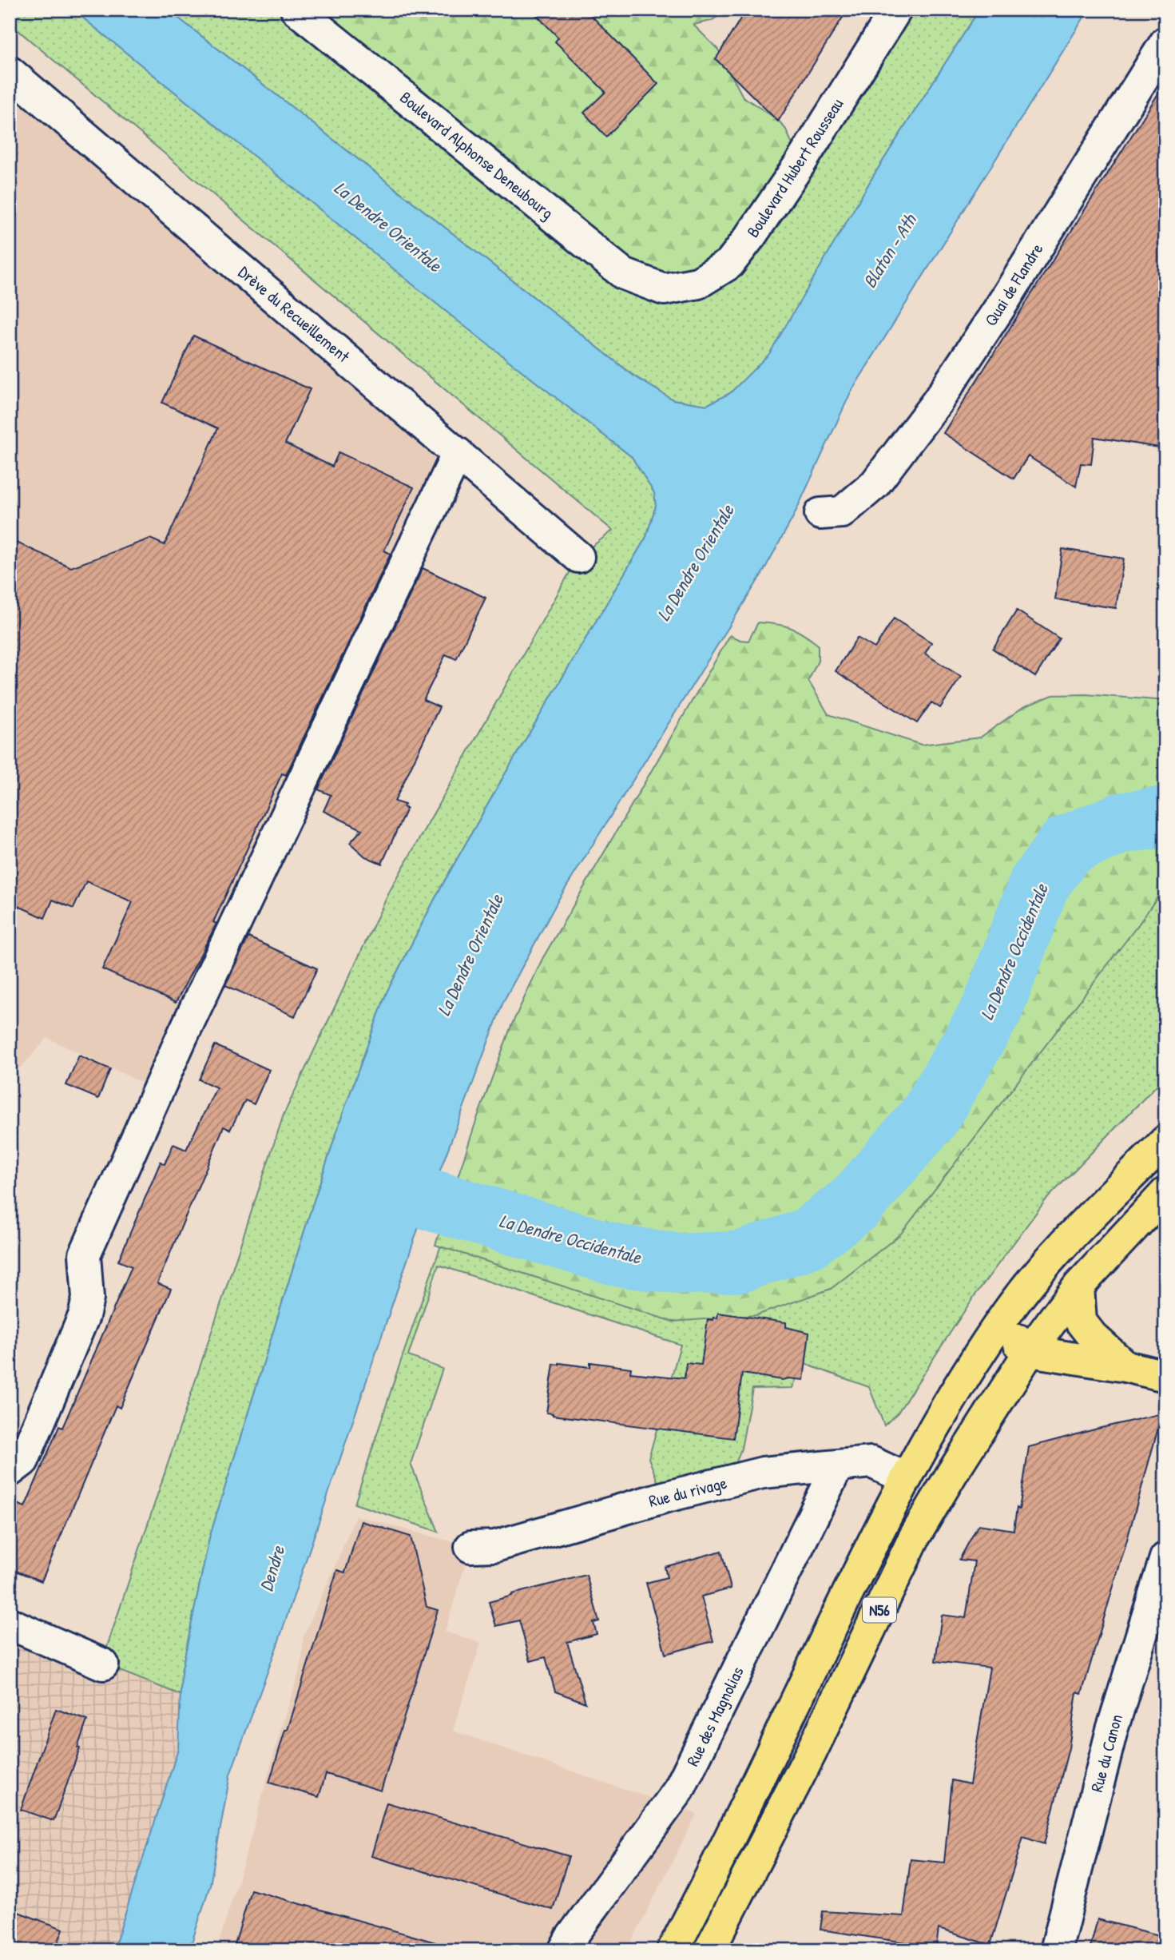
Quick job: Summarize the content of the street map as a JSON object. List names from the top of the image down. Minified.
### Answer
{"streets":{"main road":["N56"],"street":["Boulevard Alphonse Deneubourg","Boulevard Hubert Rousseau","Quai de Flandre","Drève du Recueillement","Rue du rivage","Rue des Magnolias","Rue du Canon"]},"crossings":[["Boulevard Alphonse Deneubourg","Boulevard Hubert Rousseau"],["Rue du rivage","N56"],["Rue du rivage","Rue des Magnolias"]],"water":["La Dendre Orientale","Blaton - Ath","La Dendre Occidentale","Dendre"]}
